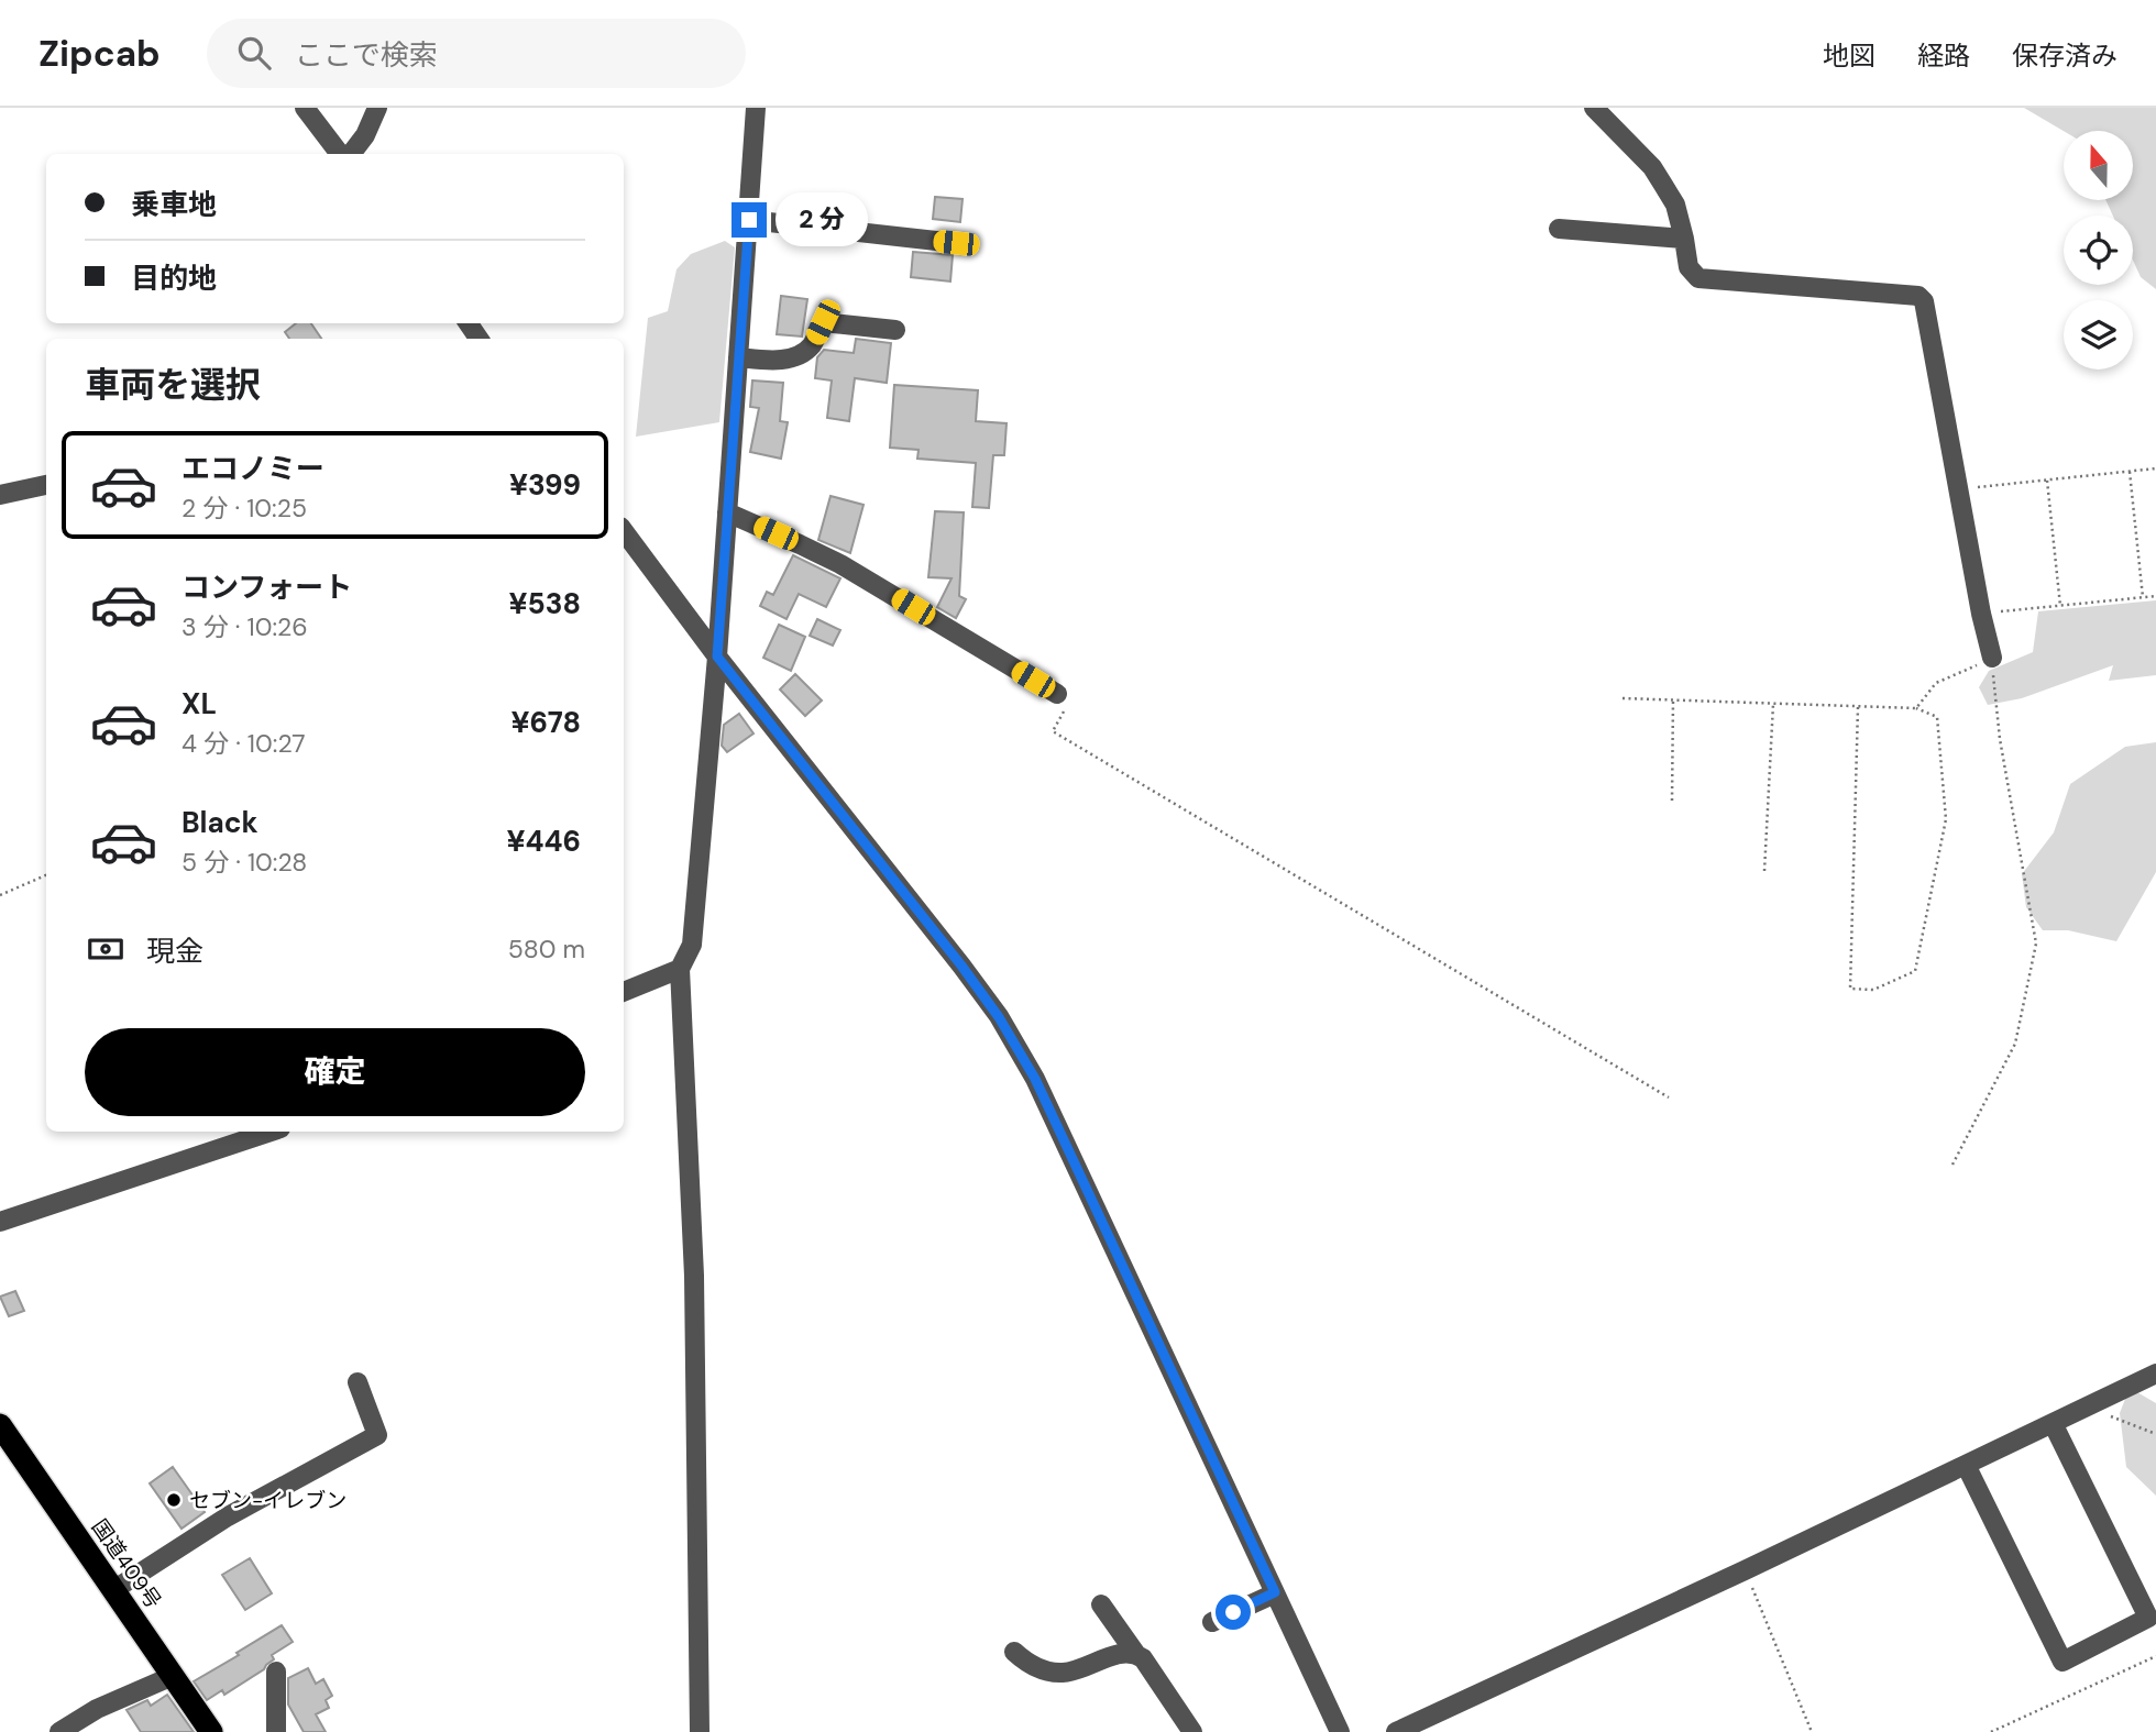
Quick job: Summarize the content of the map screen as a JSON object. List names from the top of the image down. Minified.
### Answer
{"streets":{"highway":["国道409号"]},"places":["セブン-イレブン"],"north":"top","page":{"header":"Zipcab","search":"ここで検索","nav":["地図","経路","保存済み"],"banner":["乗車地","目的地"],"bubble":"2 分","heading":"車両を選択","list":[{"name":"エコノミー","note":"2 分 · 10:25","value":"¥399"},{"name":"コンフォート","note":"3 分 · 10:26","value":"¥538"},{"name":"XL","note":"4 分 · 10:27","value":"¥678"},{"name":"Black","note":"5 分 · 10:28","value":"¥446"}],"pay":["現金","580 m"],"buttons":"確定"}}
